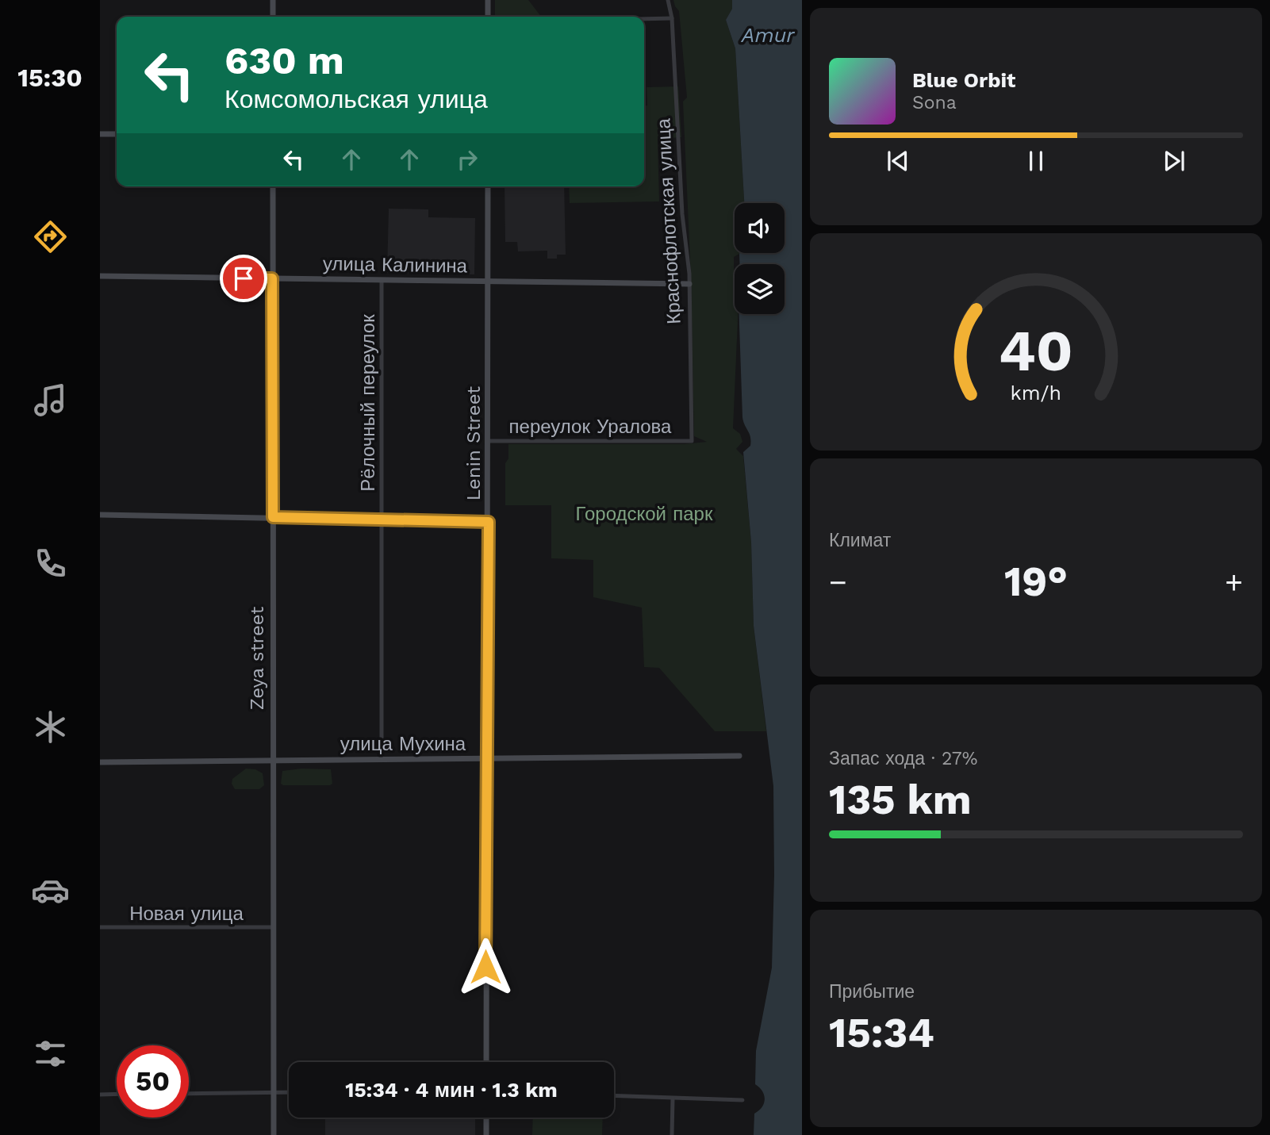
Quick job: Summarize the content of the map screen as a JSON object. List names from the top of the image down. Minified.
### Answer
{"streets":{"main road":["улица Калинина","Lenin Street","Zeya street","улица Мухина"],"street":["Краснофлотская улица","Рёлочный переулок","переулок Уралова","Новая улица"]},"crossings":[["Краснофлотская улица","улица Калинина"],["Краснофлотская улица","переулок Уралова"],["улица Калинина","Рёлочный переулок"],["улица Калинина","Lenin Street"],["улица Калинина","Zeya street"],["Рёлочный переулок","улица Мухина"],["переулок Уралова","Lenin Street"],["Lenin Street","улица Мухина"],["Zeya street","улица Мухина"],["Zeya street","Новая улица"]],"water":["Amur"],"parks":["Городской парк"],"page":{"tabs":"15:30","turn":["630 m","Комсомольская улица"],"song":["Blue Orbit","Sona"],"tile":["Климат",["Запас хода · 27%","135 km"],["Прибытие","15:34"]],"heat":["−","19°","+"],"limit":"50","trip":"15:34 · 4 мин · 1.3 km","gauge":["40","km/h"]}}
